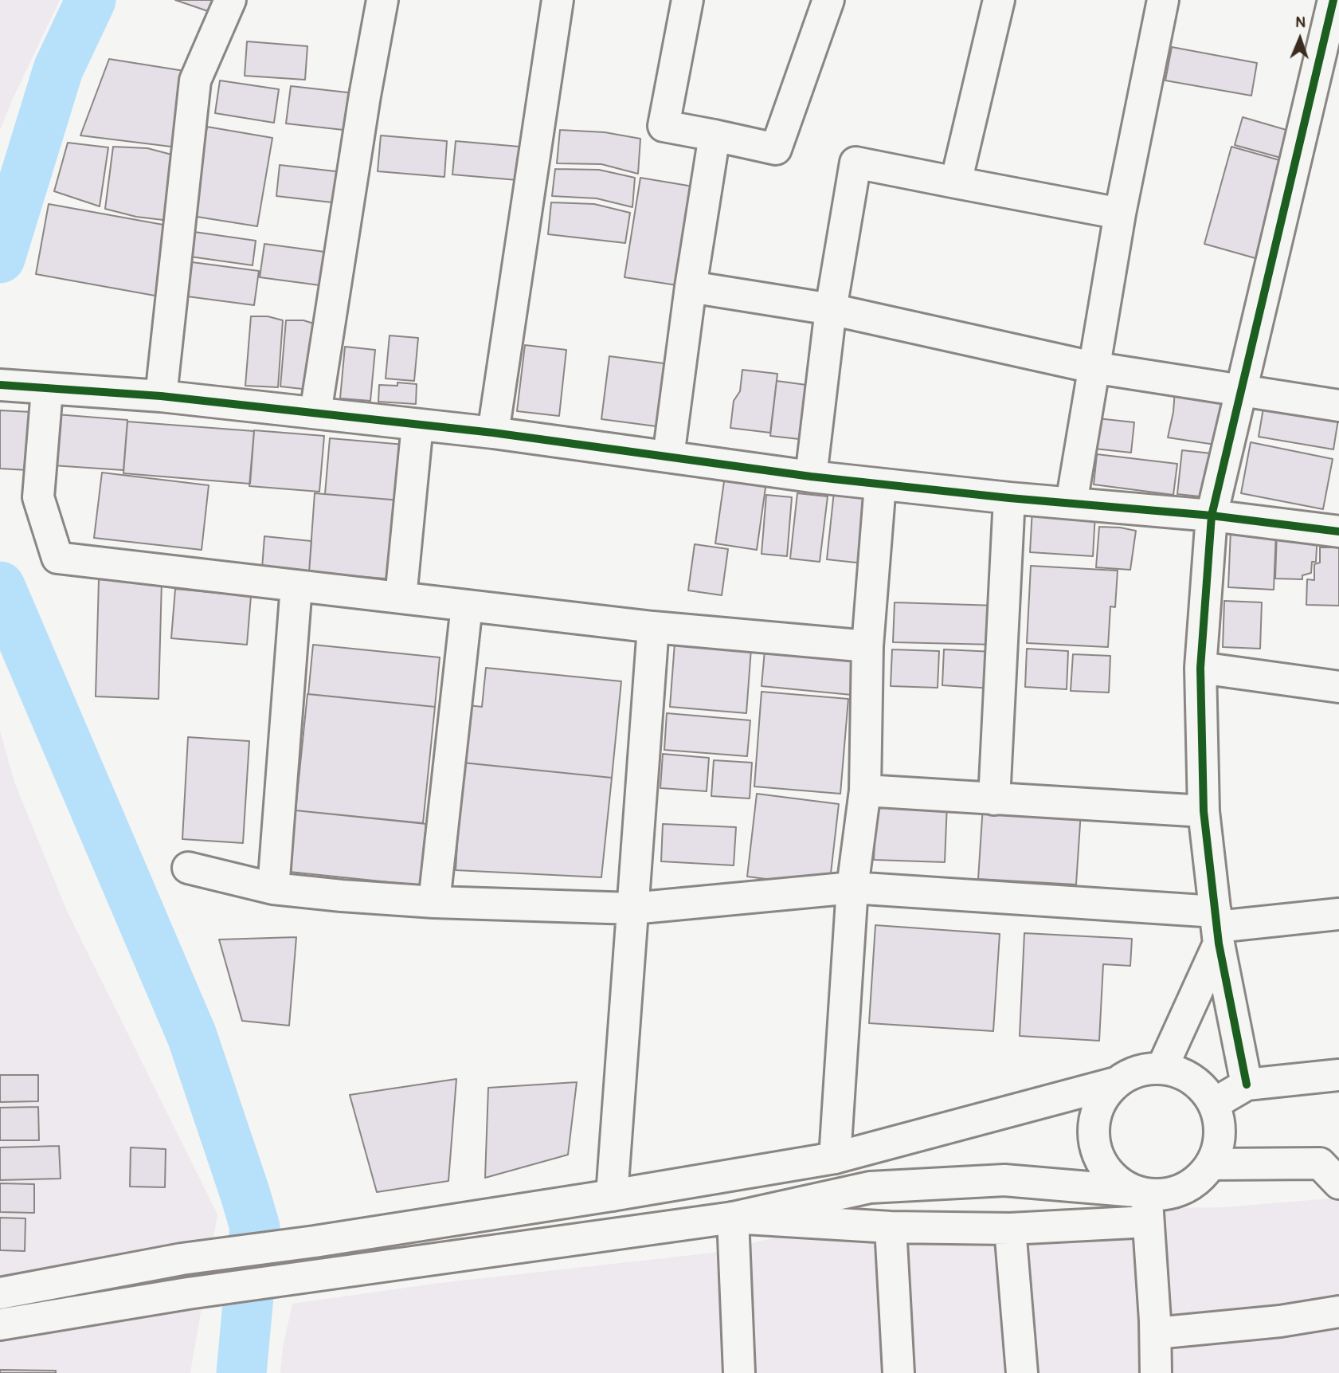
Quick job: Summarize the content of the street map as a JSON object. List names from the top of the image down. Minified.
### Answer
{"north":"top"}
